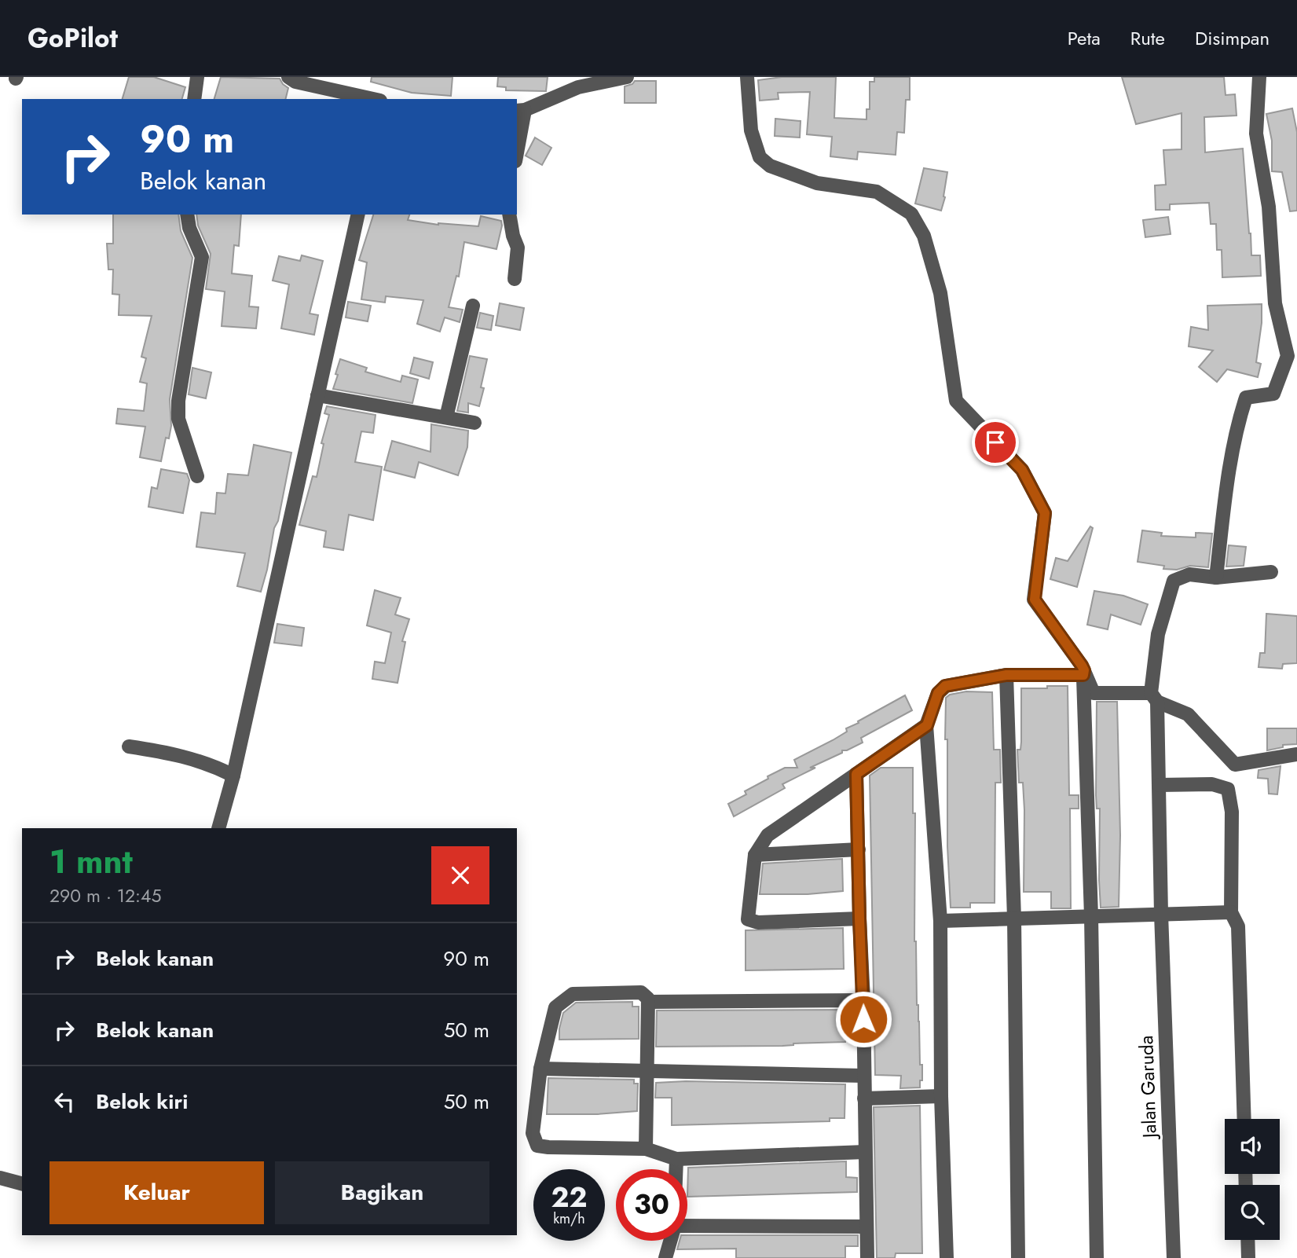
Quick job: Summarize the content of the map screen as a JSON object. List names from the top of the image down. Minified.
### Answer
{"streets":{"street":["Jalan Garuda"]},"page":{"header":"GoPilot","nav":["Peta","Rute","Disimpan"],"turn":["90 m","Belok kanan"],"heading":["1 mnt","290 m · 12:45"],"list":[{"name":"Belok kanan","value":"90 m"},{"name":"Belok kanan","value":"50 m"},{"name":"Belok kiri","value":"50 m"}],"buttons":["Keluar","Bagikan"],"speed":"22 km/h","limit":"30"}}
